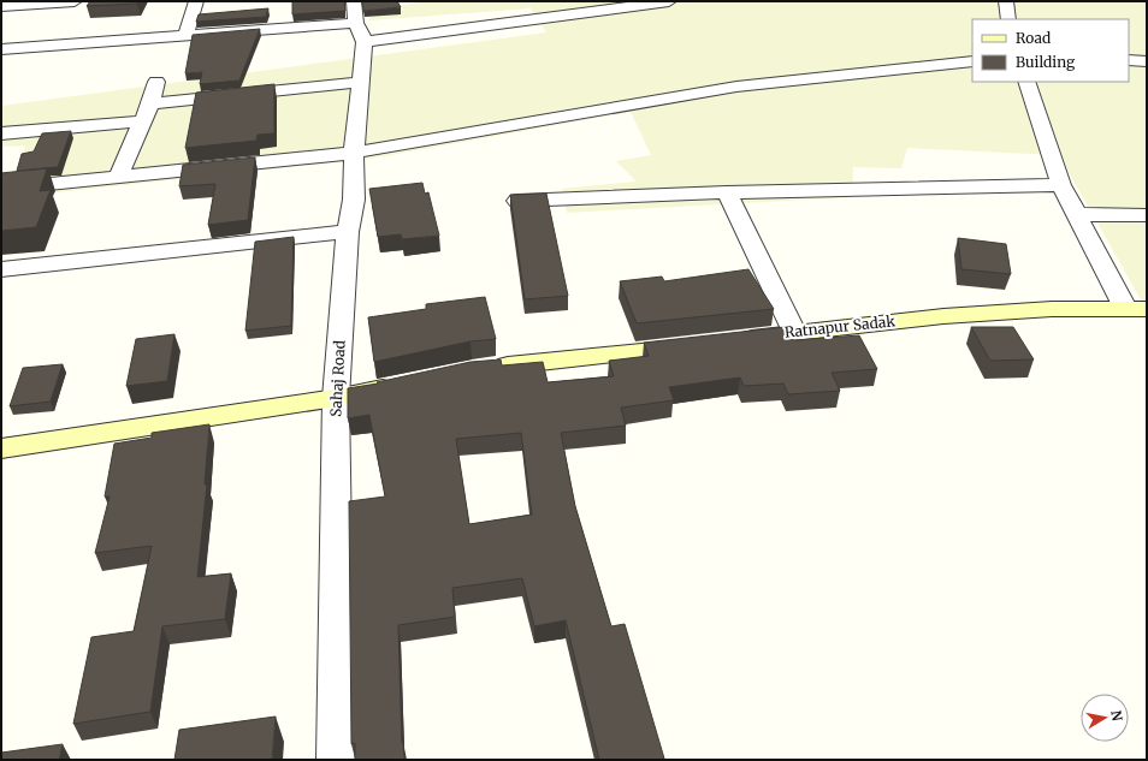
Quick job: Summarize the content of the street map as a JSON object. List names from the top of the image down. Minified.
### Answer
{"streets":{"main road":["Ratnapur Sadak"],"street":["Sahaj Road"]},"legend":["Road","Building"],"north":"right"}
